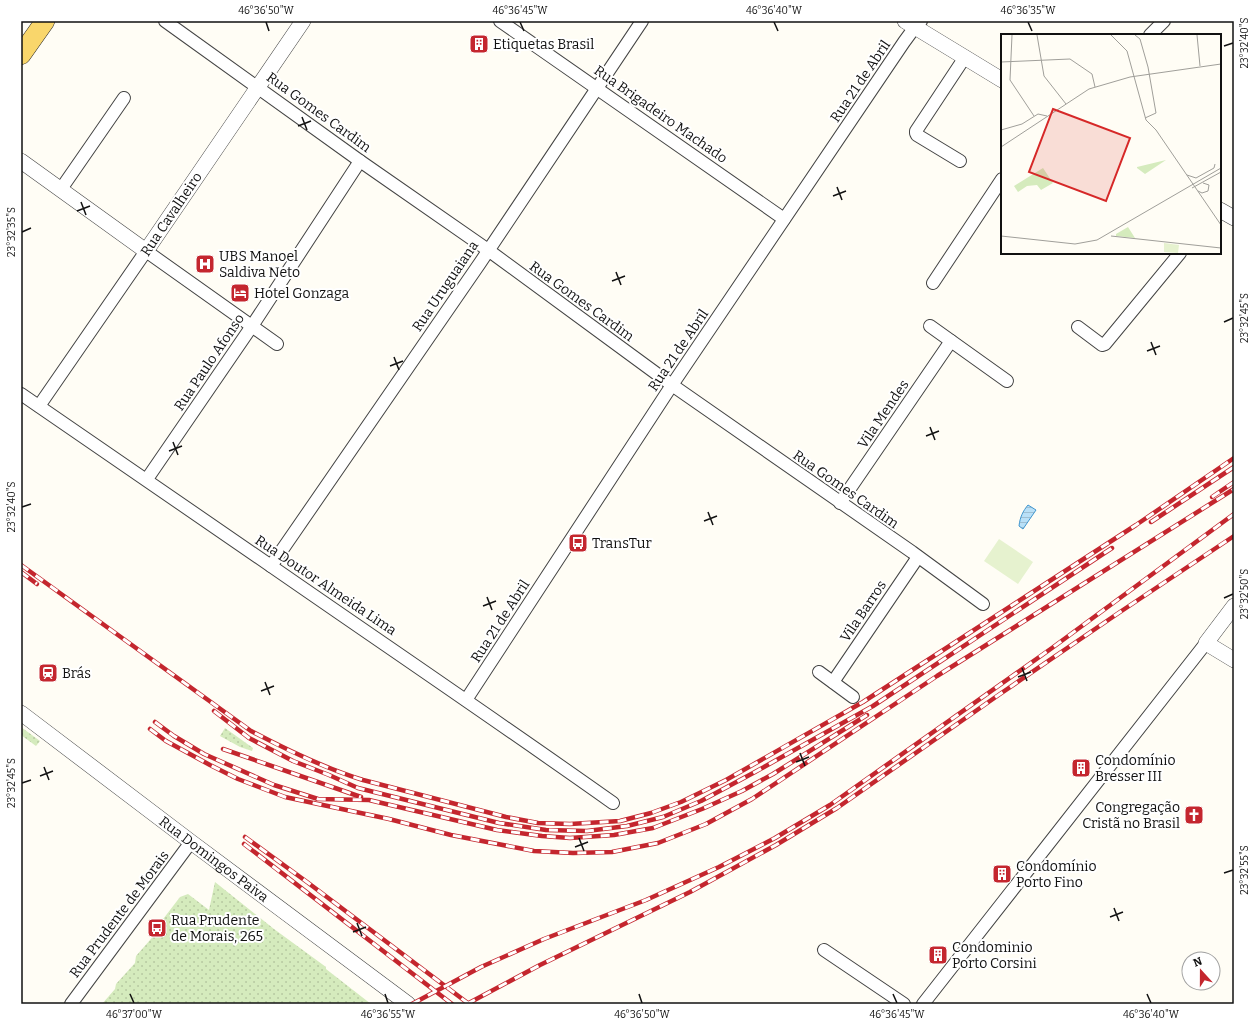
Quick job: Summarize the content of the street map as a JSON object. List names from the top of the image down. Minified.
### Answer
{"streets":{"street":["Rua 21 de Abril","Rua Gomes Cardim","Rua Brigadeiro Machado","Rua Cavalheiro","Rua Uruguaiana","Rua Paulo Afonso","Vila Mendes","Rua Doutor Almeida Lima","Vila Barros","Rua Domingos Paiva","Rua Prudente de Morais"]},"crossings":[["Rua 21 de Abril","Rua Gomes Cardim"],["Rua 21 de Abril","Rua Brigadeiro Machado"],["Rua 21 de Abril","Rua Doutor Almeida Lima"],["Rua Gomes Cardim","Rua Cavalheiro"],["Rua Gomes Cardim","Rua Uruguaiana"],["Rua Gomes Cardim","Rua Paulo Afonso"],["Rua Gomes Cardim","Vila Mendes"],["Rua Gomes Cardim","Vila Barros"],["Rua Brigadeiro Machado","Rua Uruguaiana"],["Rua Cavalheiro","Rua Doutor Almeida Lima"],["Rua Uruguaiana","Rua Doutor Almeida Lima"],["Rua Paulo Afonso","Rua Doutor Almeida Lima"],["Rua Domingos Paiva","Rua Prudente de Morais"]],"places":{"building":["Etiquetas Brasil","Condomínio Bresser III","Condomínio Porto Fino","Condominio Porto Corsini"],"hospital":["UBS Manoel Saldiva Neto"],"hotel":["Hotel Gonzaga"],"bus stop":["TransTur","Rua Prudente de Morais, 265"],"station":["Brás"],"church":["Congregação Cristã no Brasil"]},"north":"top","coordinates":["46°36'50\"W","46°36'45\"W","46°36'40\"W","46°36'35\"W","23°32'40\"S","23°32'35\"S","23°32'45\"S","23°32'50\"S","23°32'55\"S","46°37'00\"W","46°36'55\"W"]}
